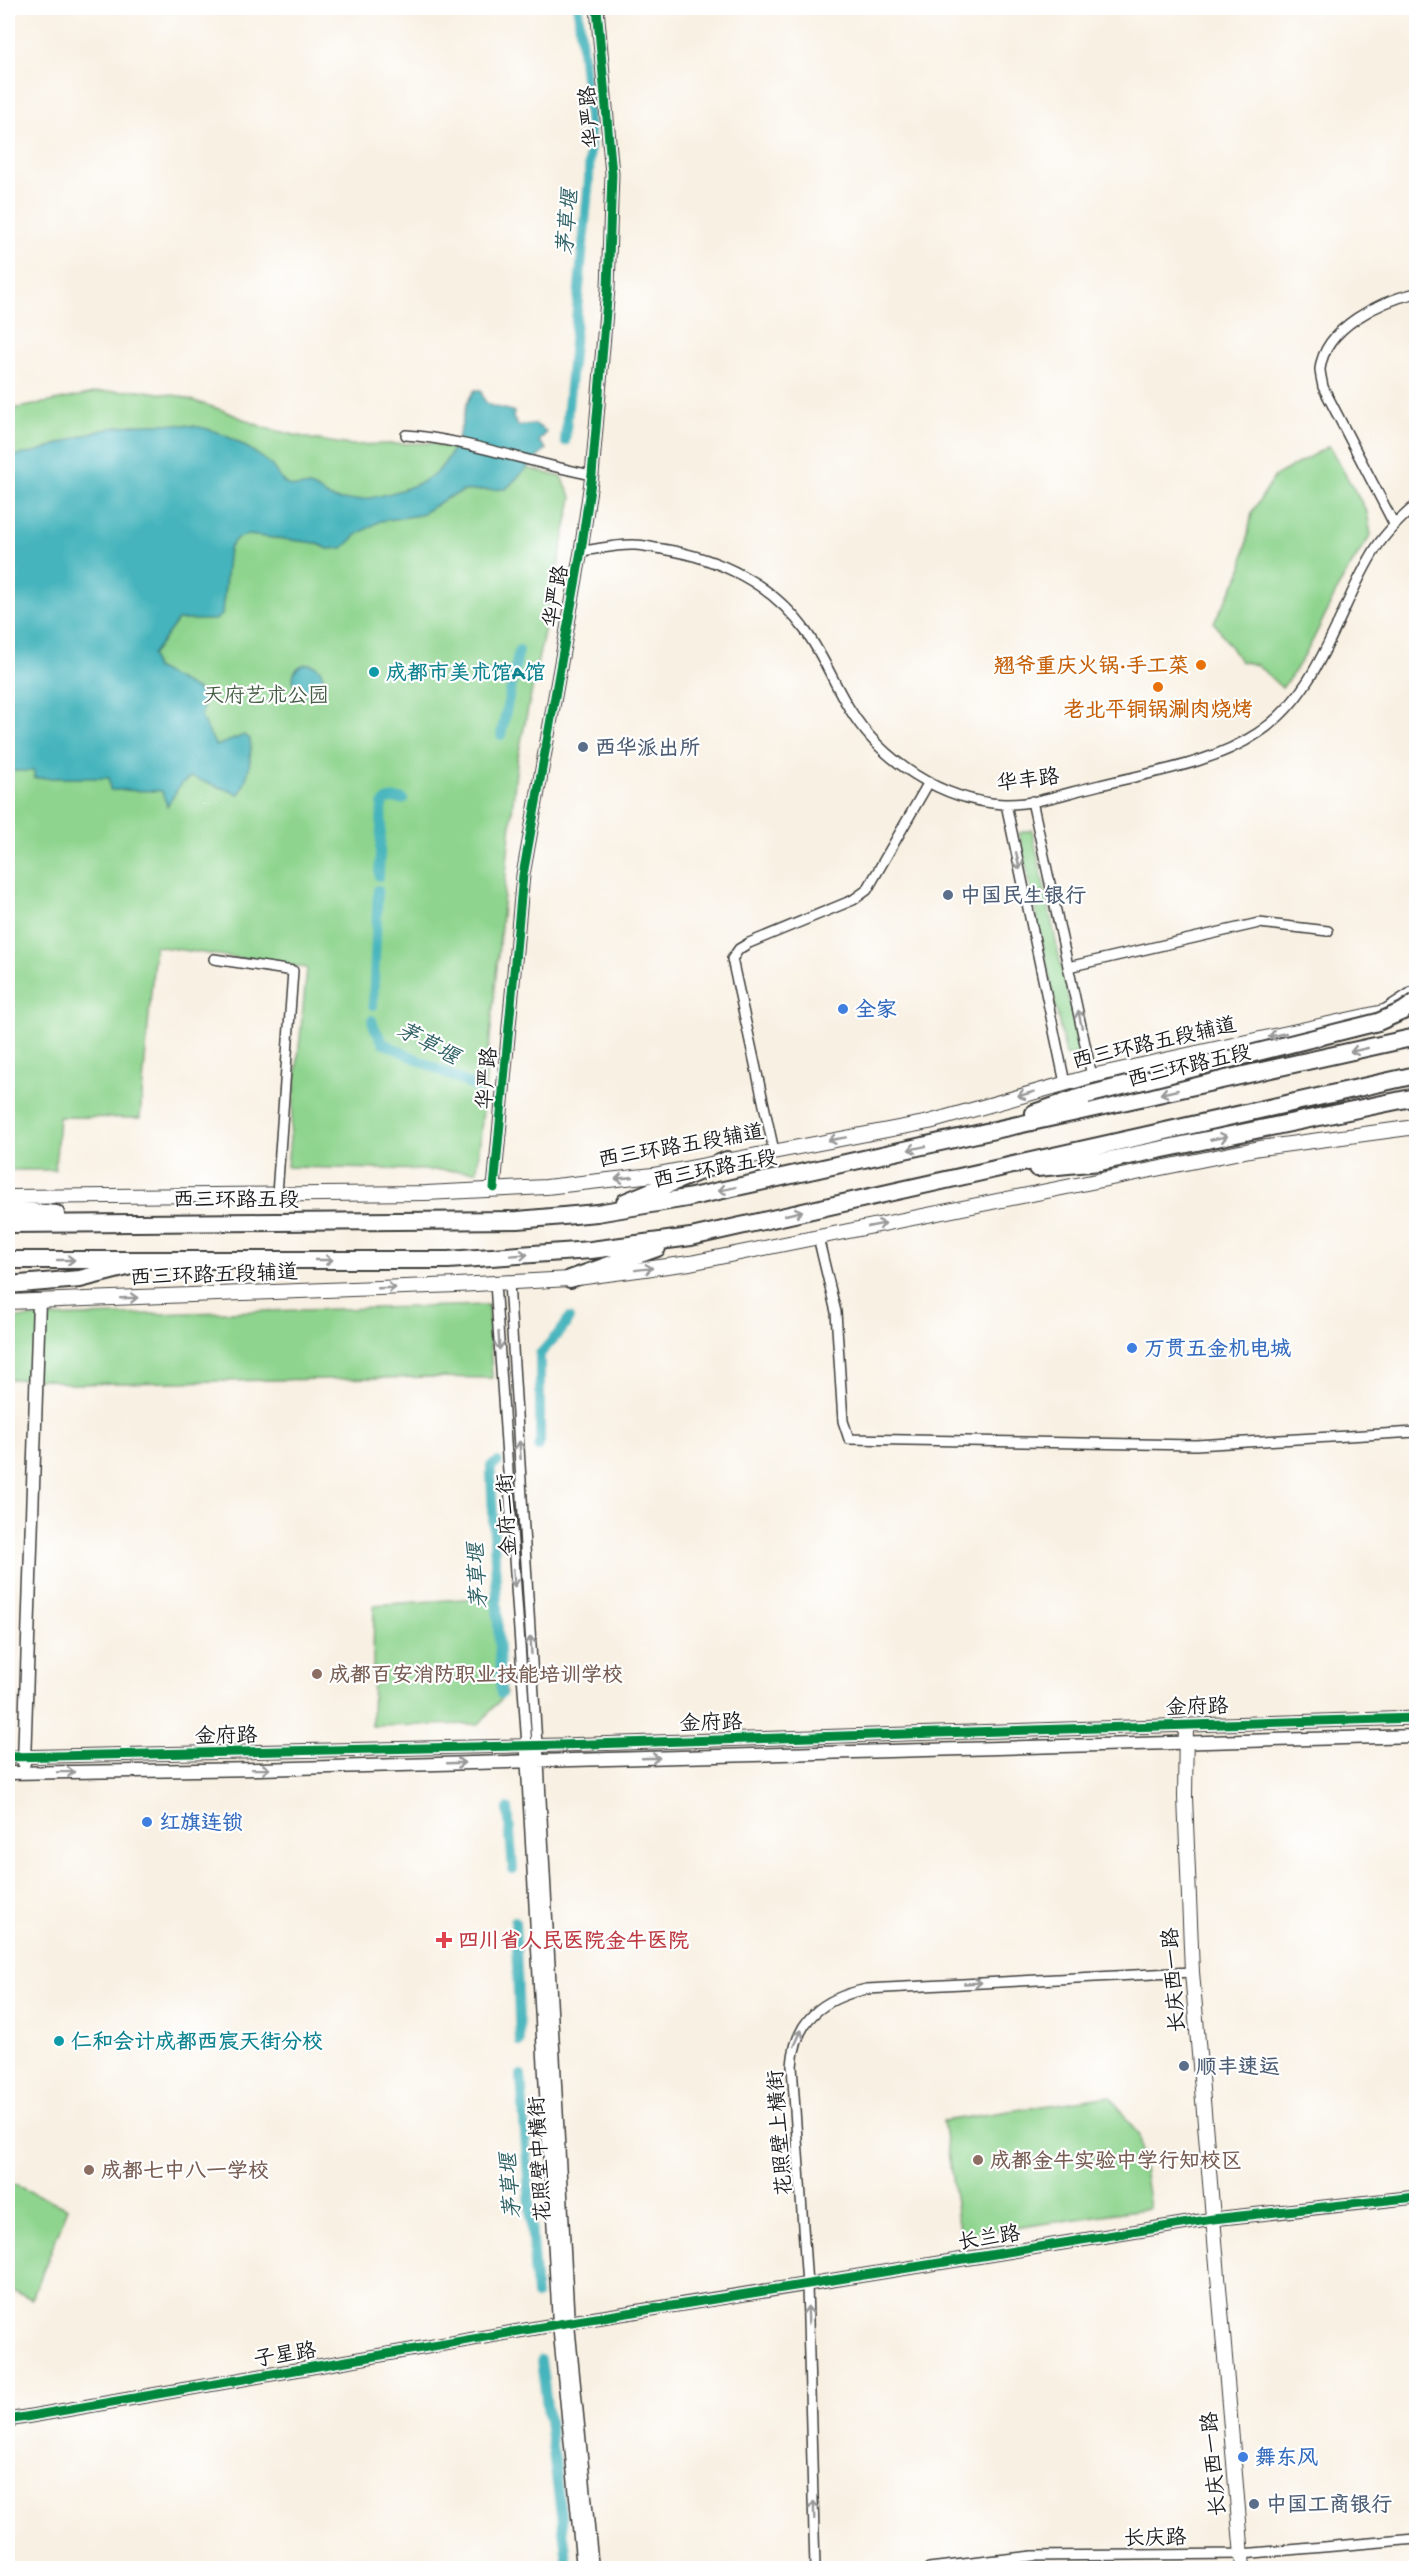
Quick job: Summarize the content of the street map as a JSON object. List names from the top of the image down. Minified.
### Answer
{"streets":{"highway":["西三环路五段"],"main road":["西三环路五段辅道","长庆西一路"],"street":["华严路","华丰路","金府二街","金府路","花照壁上横街","花照壁中横街","长兰路","子星路","长庆路"]},"crossings":[["华严路","华丰路"],["华严路","西三环路五段辅道"],["西三环路五段辅道","金府二街"],["金府二街","金府路"],["金府二街","花照壁中横街"],["金府路","长庆西一路"],["金府路","花照壁中横街"],["长庆西一路","花照壁上横街"],["长庆西一路","长兰路"],["长庆西一路","长庆路"],["花照壁上横街","长兰路"],["花照壁中横街","长兰路"],["花照壁中横街","子星路"],["长兰路","子星路"]],"water":["茅草堰"],"parks":["天府艺术公园"],"places":{"other":["翘爷重庆火锅·手工菜","成都市美术馆A馆","老北平铜锅涮肉烧烤","西华派出所","中国民生银行","全家","万贯五金机电城","成都百安消防职业技能培训学校","红旗连锁","仁和会计成都西宸天街分校","顺丰速运","成都金牛实验中学行知校区","成都七中八一学校","舞东风","中国工商银行"],"health":["四川省人民医院金牛医院"]}}
